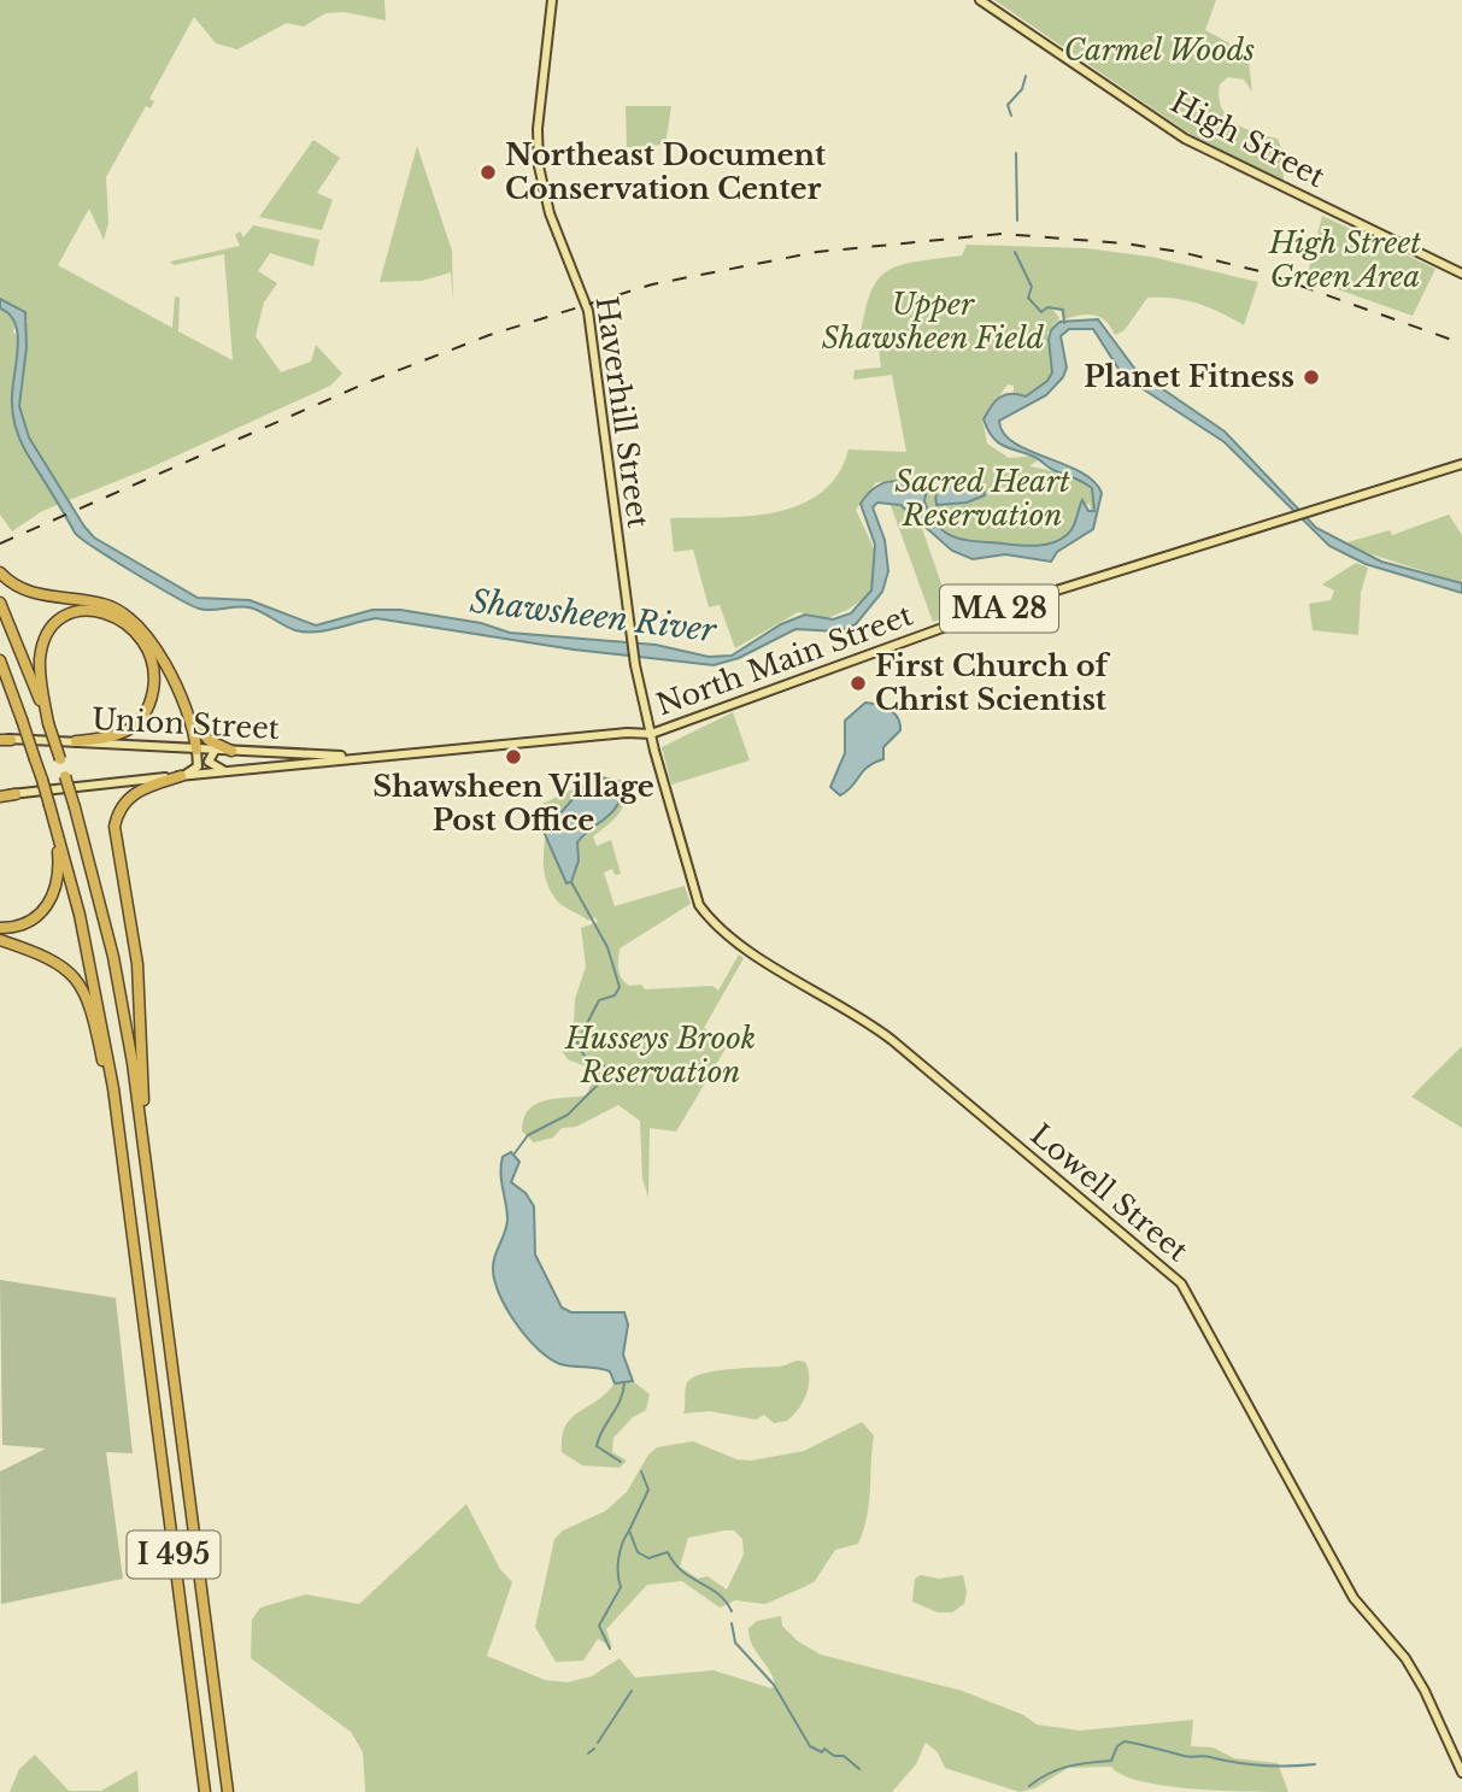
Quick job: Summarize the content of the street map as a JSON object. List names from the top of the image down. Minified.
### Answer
{"streets":{"highway":["I 495"],"main road":["High Street","Haverhill Street","MA 28","North Main Street","Union Street","Lowell Street"]},"crossings":[["Haverhill Street","North Main Street"],["Haverhill Street","Lowell Street"],["North Main Street","Union Street"],["North Main Street","Lowell Street"]],"water":["Shawsheen River"],"parks":["Carmel Woods","High Street Green Area","Upper Shawsheen Field","Sacred Heart Reservation","Husseys Brook Reservation"],"places":["Northeast Document Conservation Center","Planet Fitness","First Church of Christ Scientist","Shawsheen Village Post Office"]}
